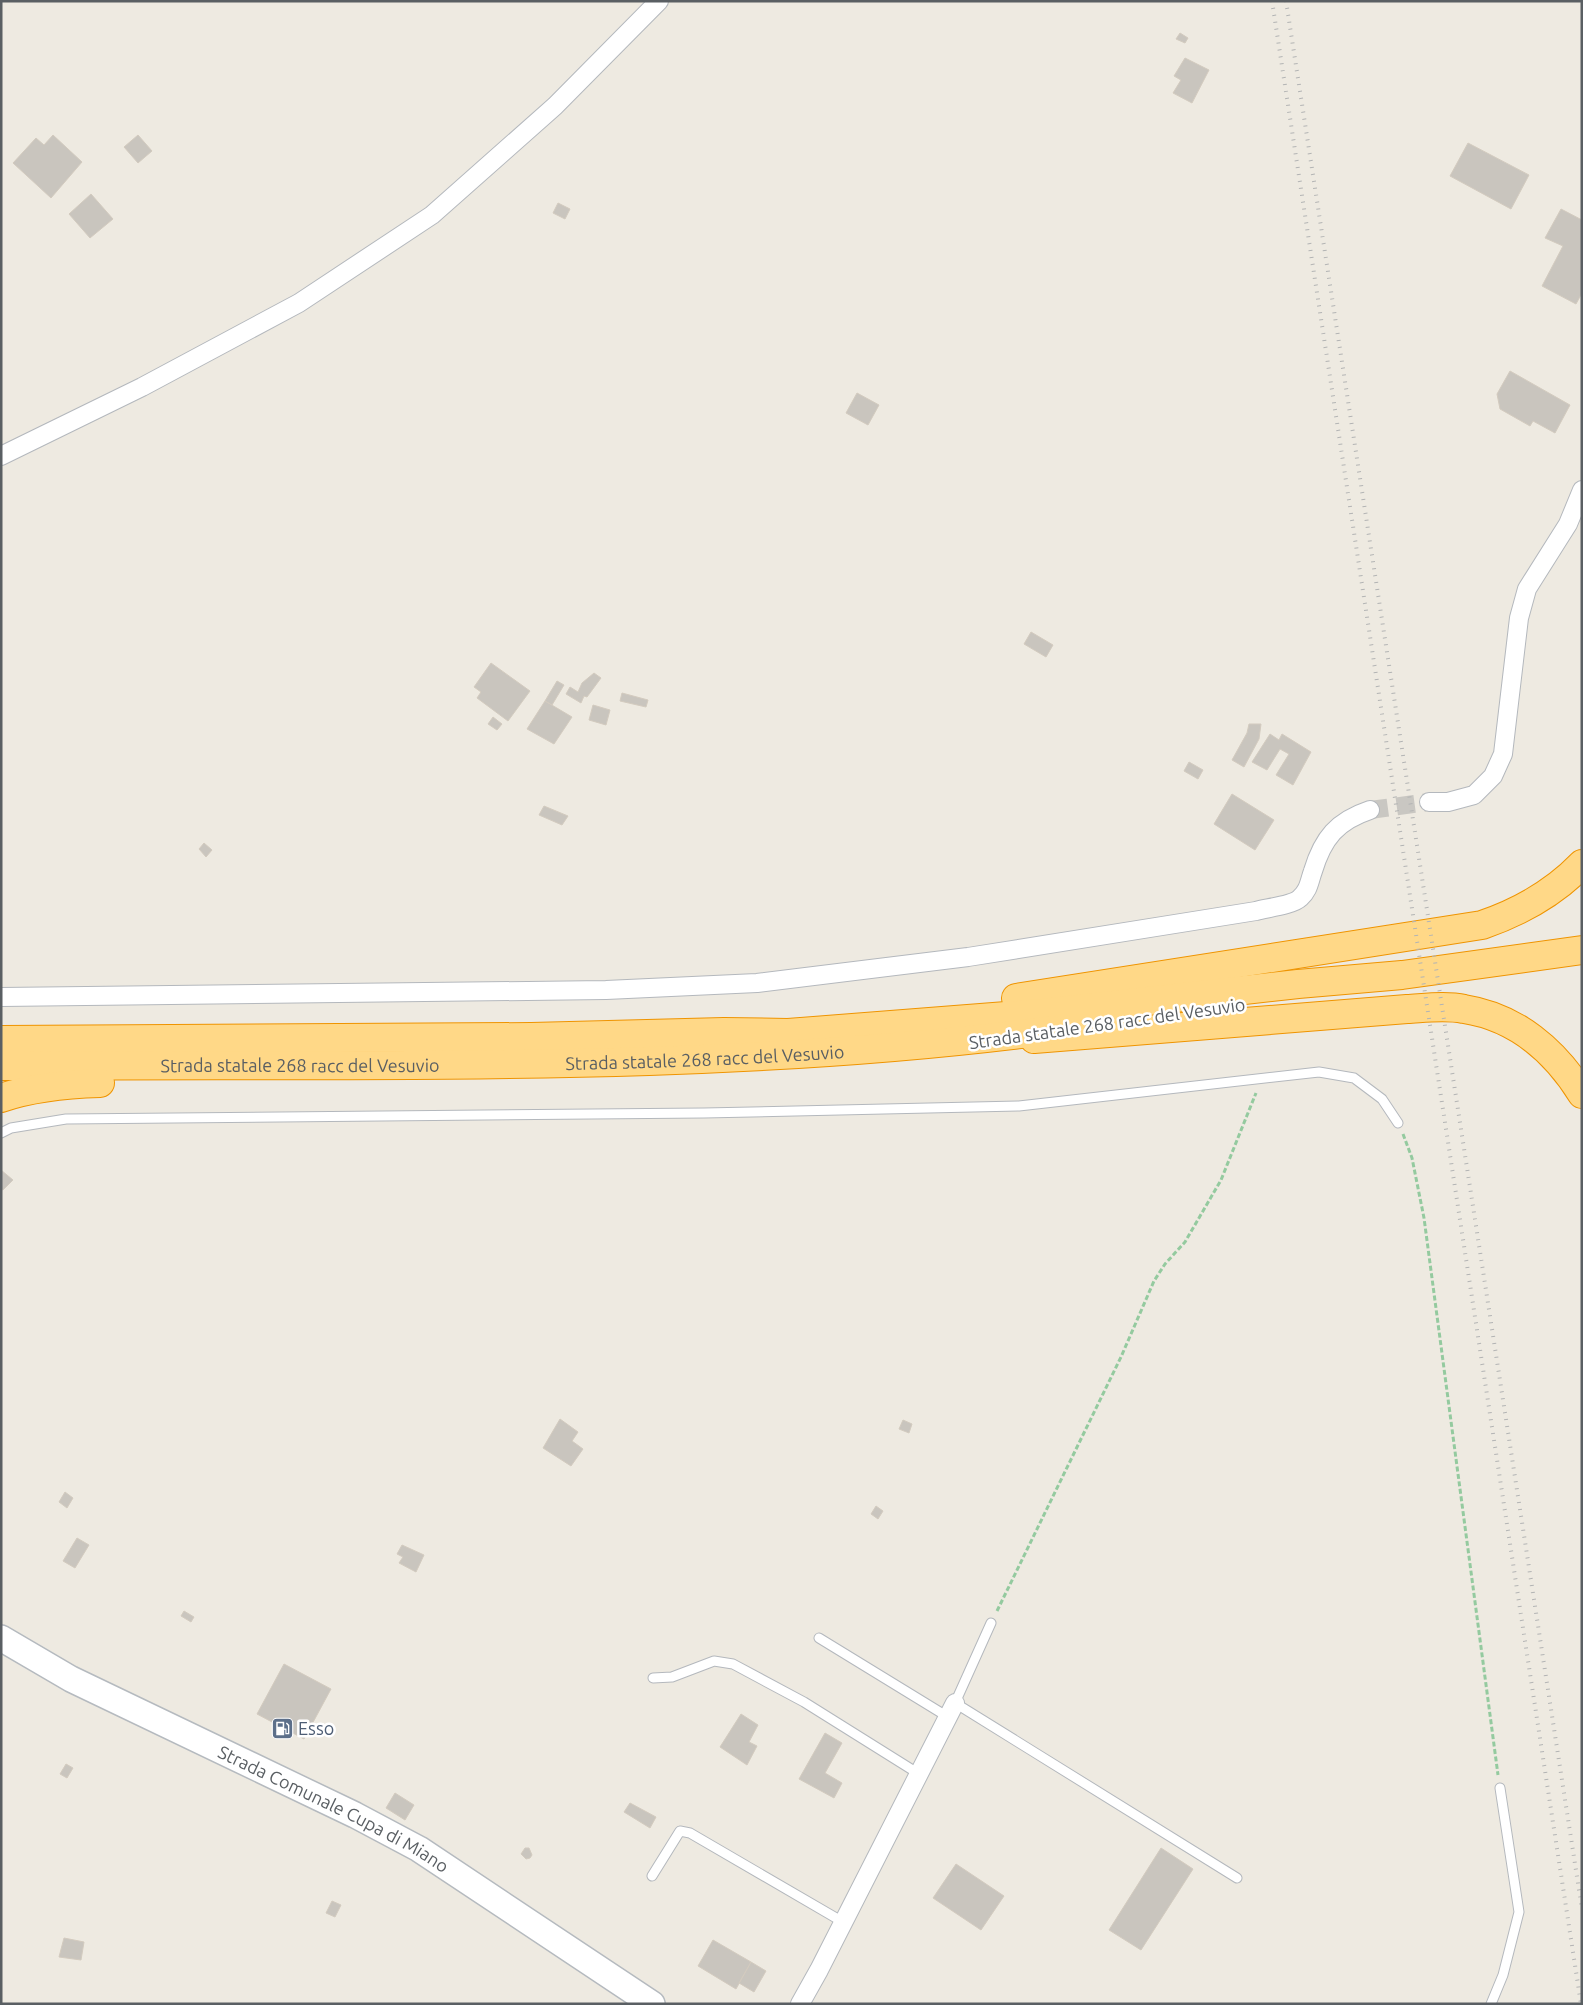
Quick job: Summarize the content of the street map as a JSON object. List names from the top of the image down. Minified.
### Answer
{"streets":{"highway":["Strada statale 268 racc del Vesuvio"],"street":["Strada Comunale Cupa di Miano"]},"places":{"fuel station":["Esso"]}}
